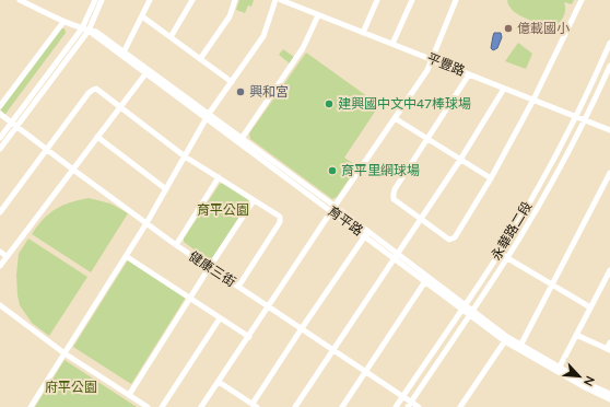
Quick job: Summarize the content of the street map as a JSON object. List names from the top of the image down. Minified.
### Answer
{"streets":{"street":["平豐路","育平路","永華路二段","健康三街"]},"crossings":[["平豐路","永華路二段"],["育平路","永華路二段"],["永華路二段","健康三街"]],"parks":["育平公園","府平公園"],"places":["億載國小","興和宮","建興國中文中47棒球場","育平里網球場"],"north":"bottom right"}
